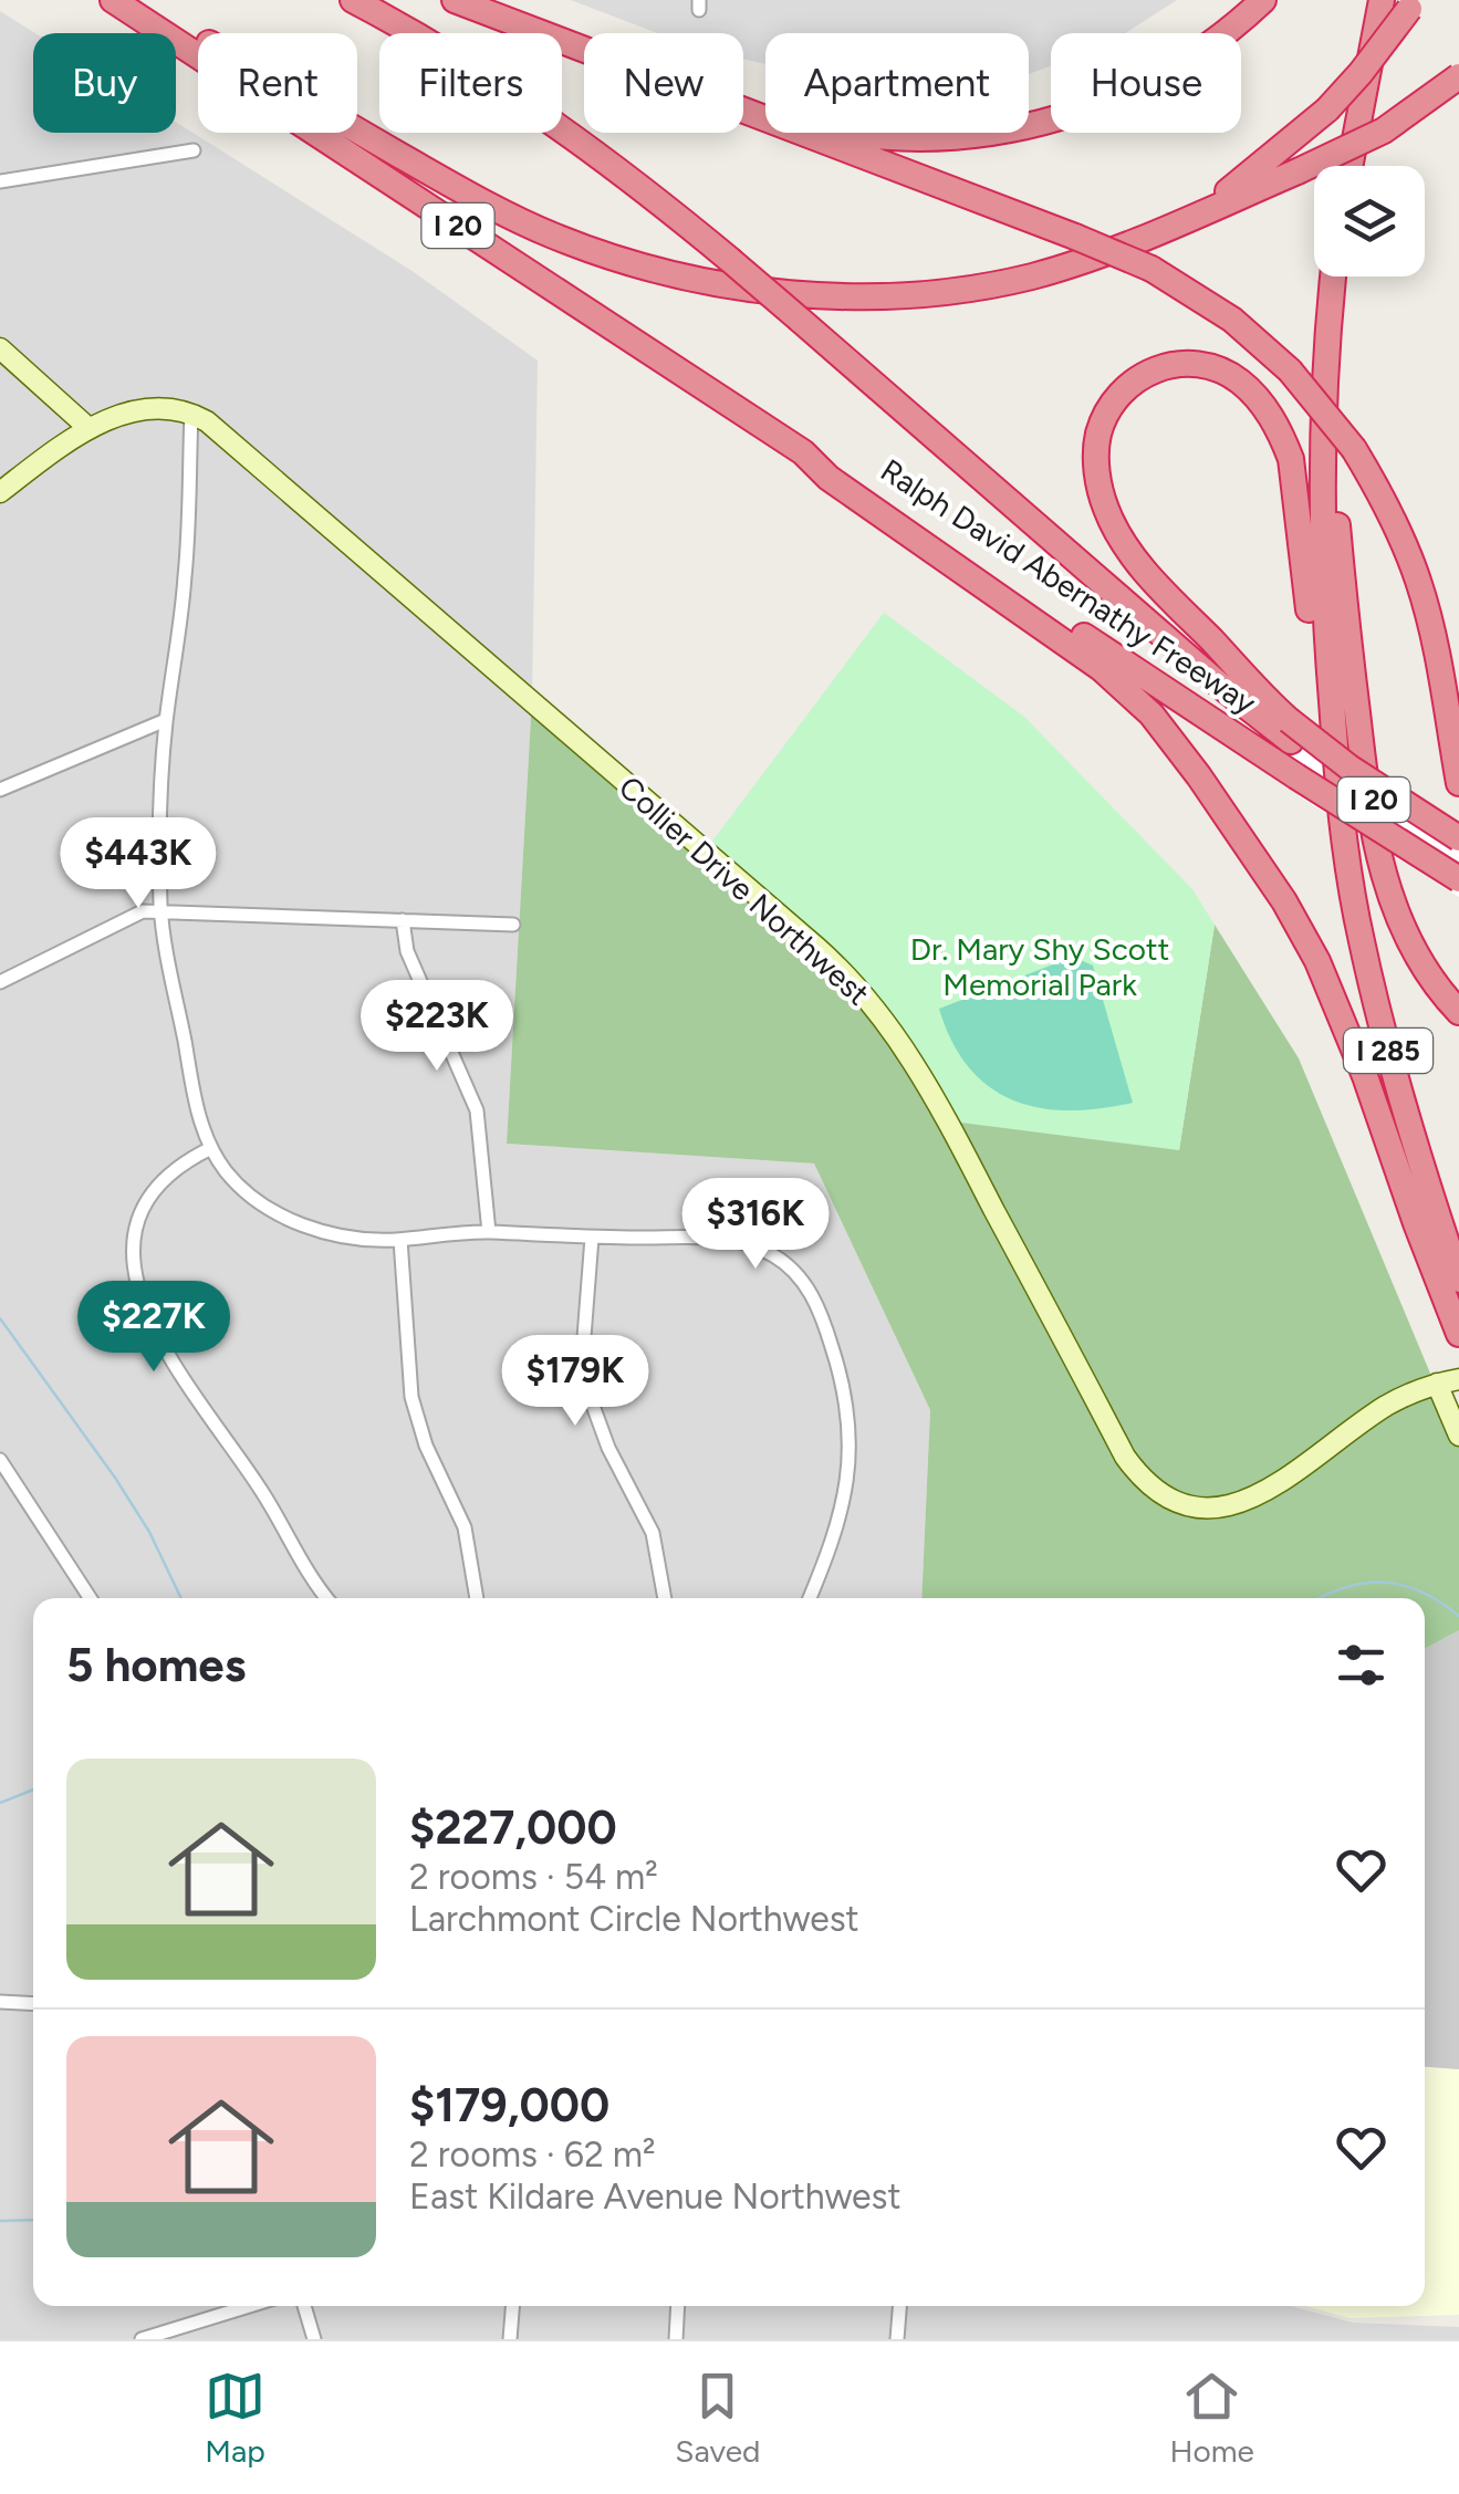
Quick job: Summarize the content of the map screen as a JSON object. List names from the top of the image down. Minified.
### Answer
{"streets":{"highway":["I 20","Ralph David Abernathy Freeway","I 285"],"main road":["Collier Drive Northwest"]},"crossings":[["I 20","Ralph David Abernathy Freeway"]],"parks":["Dr. Mary Shy Scott Memorial Park"],"page":{"chip":["Buy","Rent","Filters","New","Apartment","House"],"price":["$443K","$223K","$316K","$227K","$179K"],"heading":"5 homes","list":[{"name":"$227,000","note":"2 rooms · 54 m² · Larchmont Circle Northwest"},{"name":"$179,000","note":"2 rooms · 62 m² · East Kildare Avenue Northwest"}],"tabs":["Map","Saved","Home"]}}
